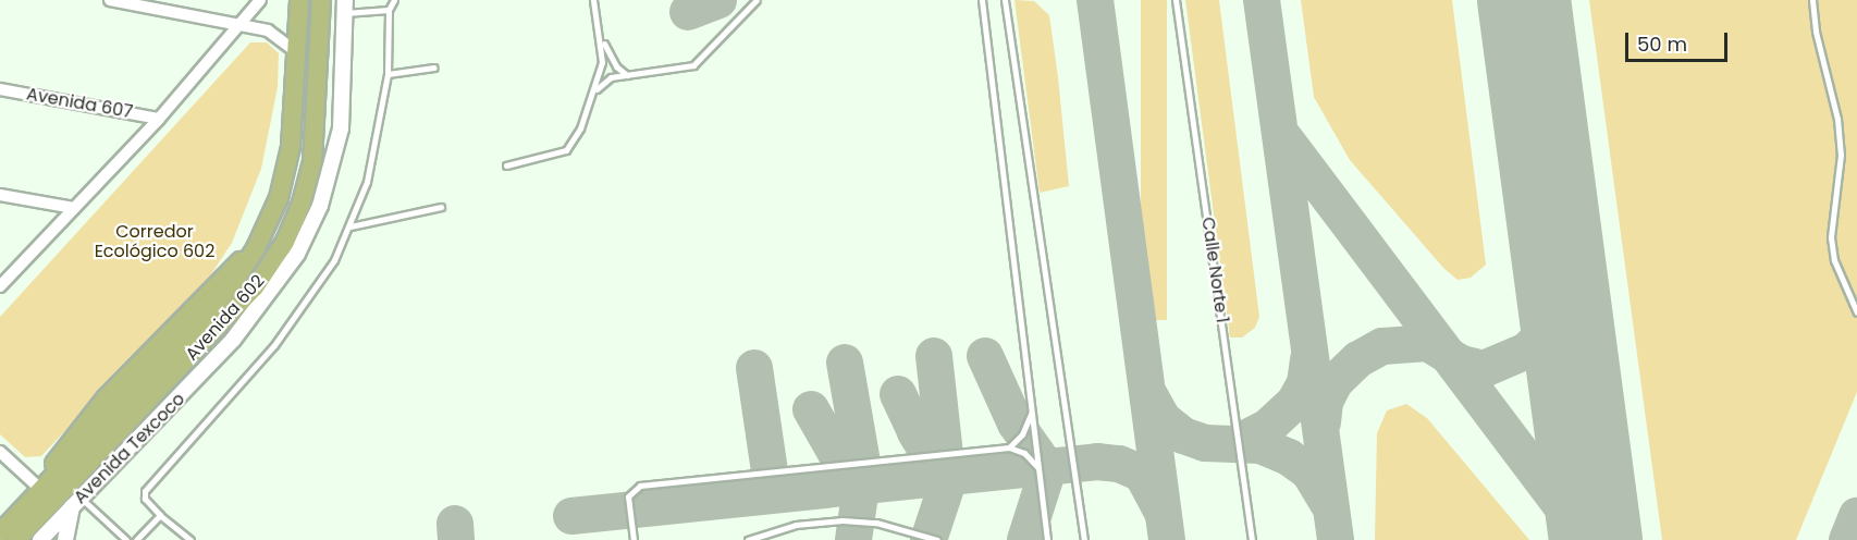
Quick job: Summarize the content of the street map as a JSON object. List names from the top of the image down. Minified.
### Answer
{"streets":{"main road":["Avenida 602","Avenida Texcoco"],"street":["Avenida 607"],"lane":["Calle Norte 1"]},"parks":["Corredor Ecológico 602"],"scale_bar":"50 m"}
